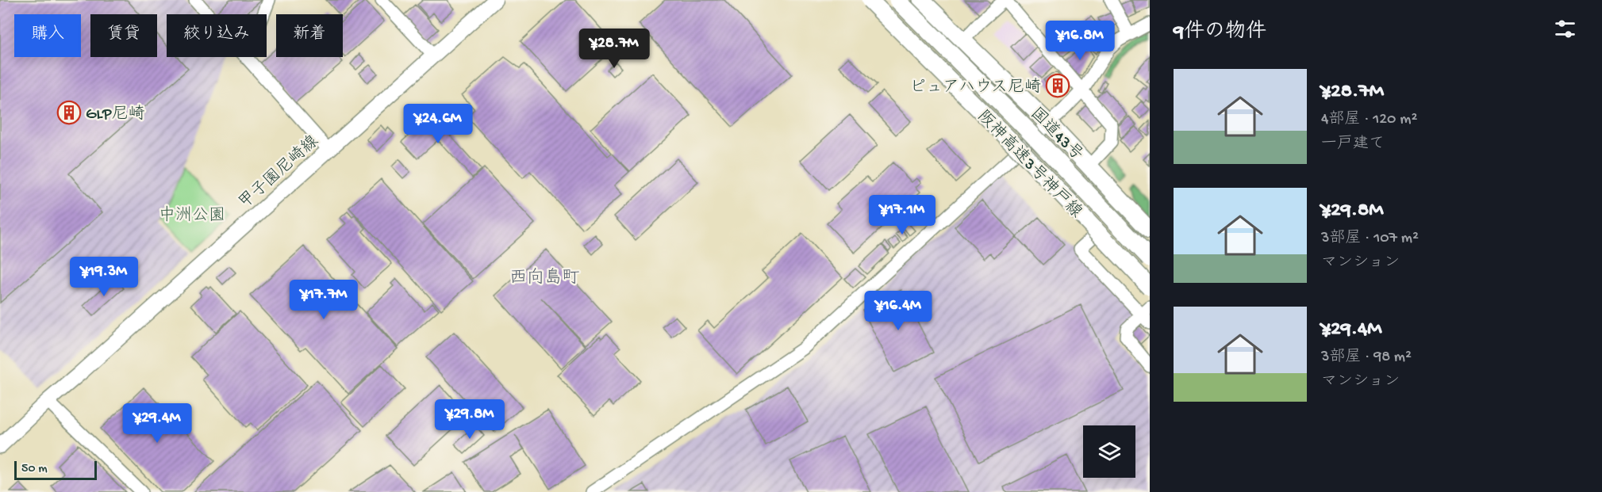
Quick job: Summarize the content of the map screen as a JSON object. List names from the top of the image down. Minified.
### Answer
{"streets":{"highway":["国道43号","阪神高速3号神戸線"],"main road":["甲子園尼崎線"]},"districts":["西向島町"],"parks":["中洲公園"],"places":{"building":["ピュアハウス尼崎","GLP尼崎"]},"scale_bar":"50 m","page":{"heading":"9件の物件","chip":["購入","賃貸","絞り込み","新着"],"price":["¥16.8M","¥28.7M","¥24.6M","¥17.1M","¥19.3M","¥17.7M","¥16.4M","¥29.8M","¥29.4M"],"list":[{"name":"¥28.7M","note":"4部屋 · 120 m² · 一戸建て"},{"name":"¥29.8M","note":"3部屋 · 107 m² · マンション"},{"name":"¥29.4M","note":"3部屋 · 98 m² · マンション"}],"scale":"50 m"}}
